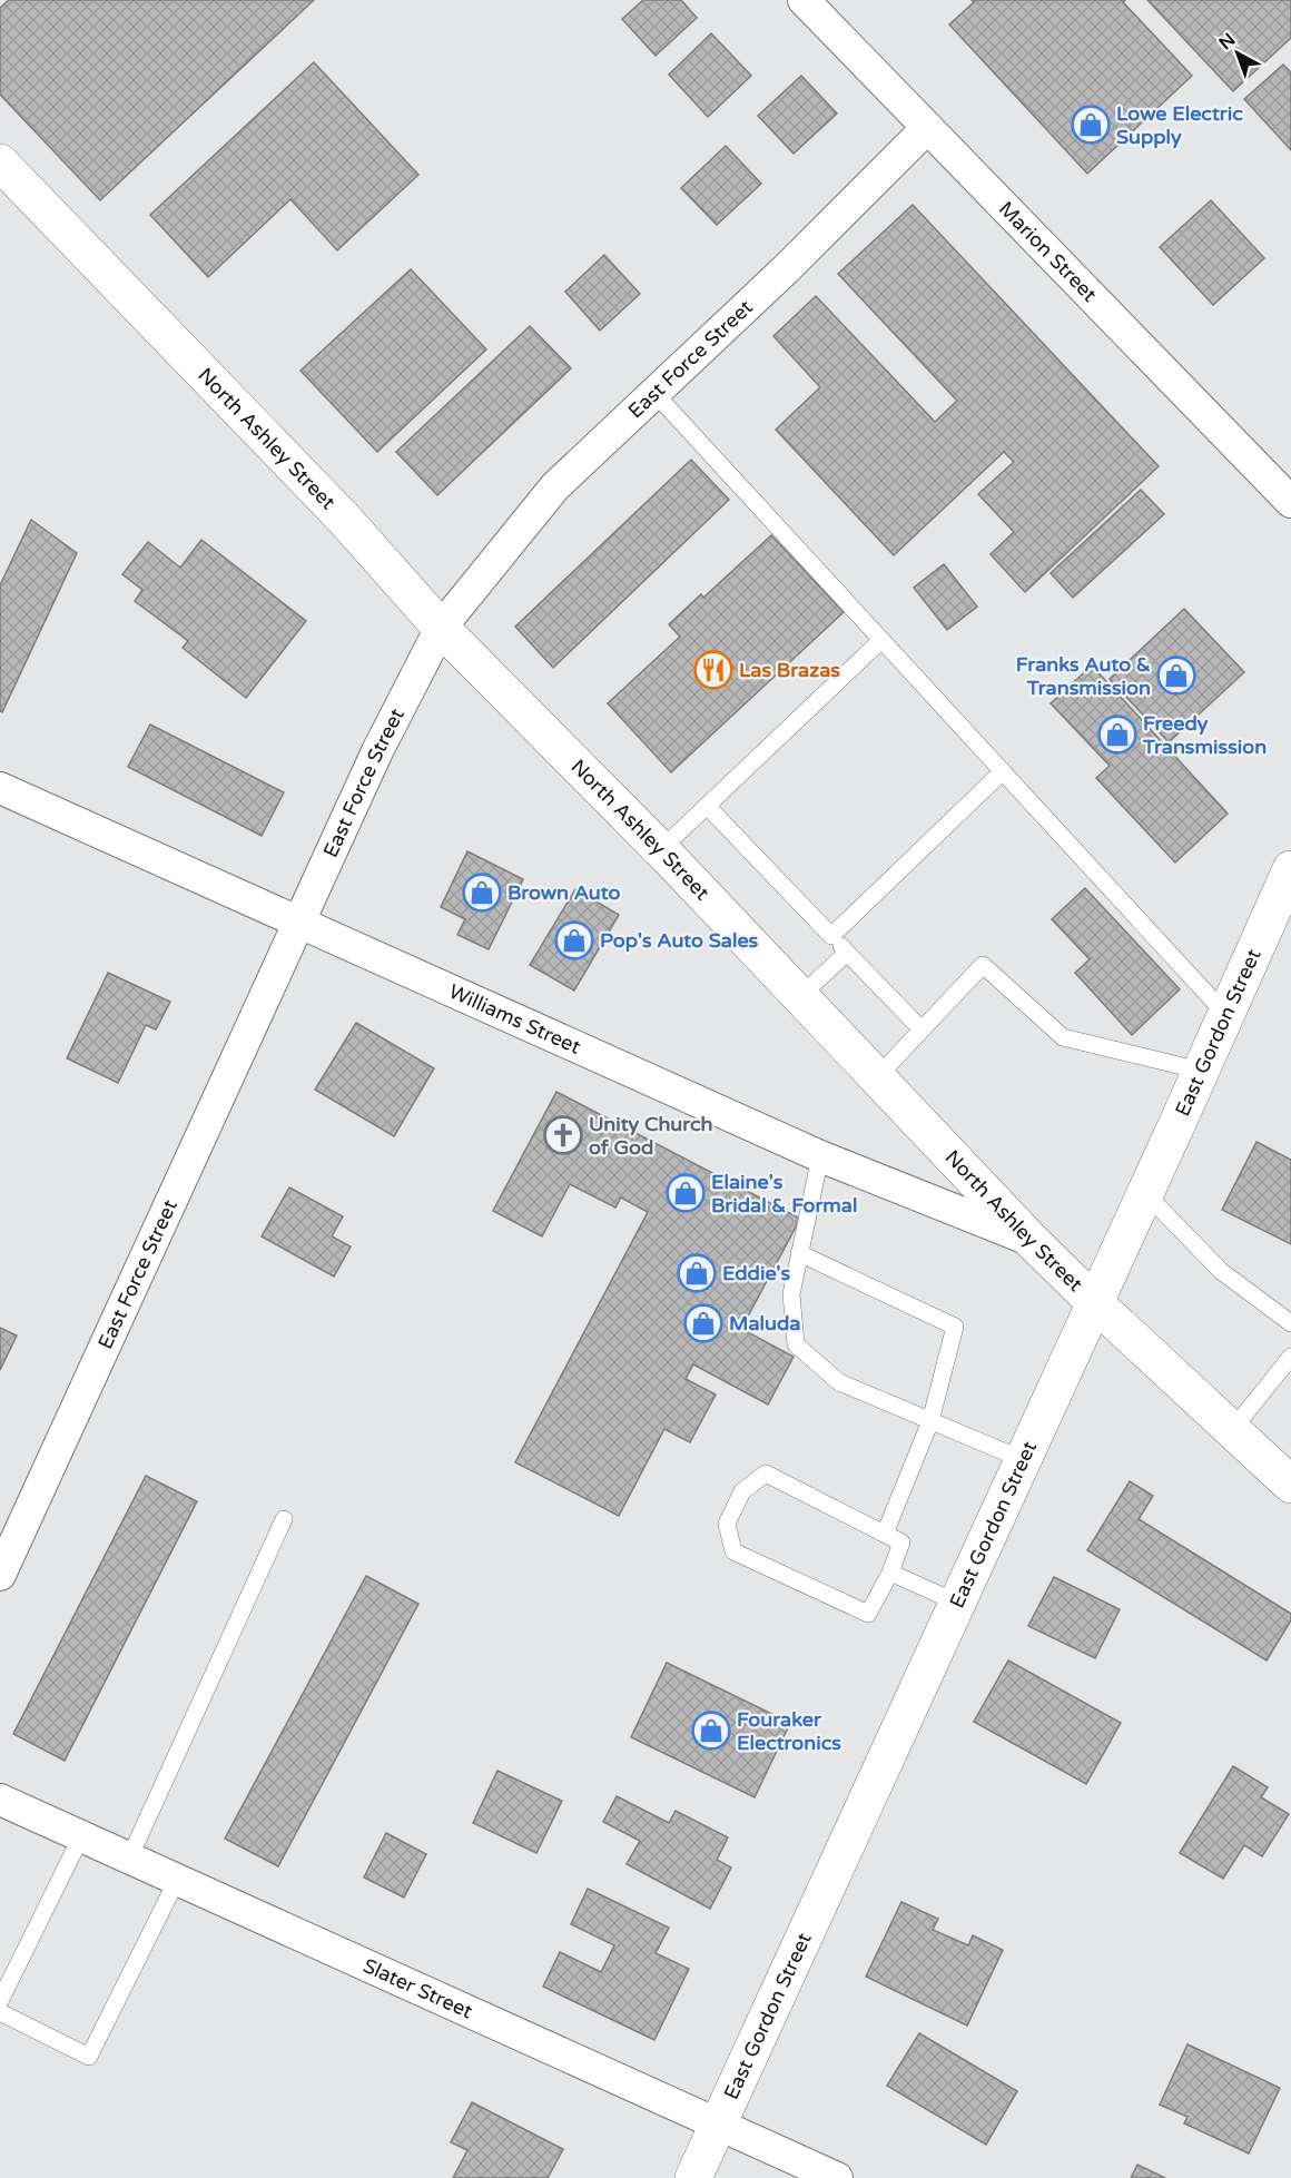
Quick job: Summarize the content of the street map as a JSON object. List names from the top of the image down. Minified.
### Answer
{"streets":{"main road":["North Ashley Street","East Gordon Street"],"street":["Marion Street","East Force Street","Williams Street","Slater Street"]},"crossings":[["Marion Street","East Force Street"],["East Force Street","North Ashley Street"],["East Force Street","Williams Street"],["North Ashley Street","Williams Street"],["North Ashley Street","East Gordon Street"],["East Gordon Street","Slater Street"]],"places":{"shop":["Lowe Electric Supply","Franks Auto & Transmission","Freedy Transmission","Brown Auto","Pop's Auto Sales","Elaine's Bridal & Formal","Eddie's","Maluda","Fouraker Electronics"],"restaurant":["Las Brazas"],"church":["Unity Church of God"]},"north":"top left"}
